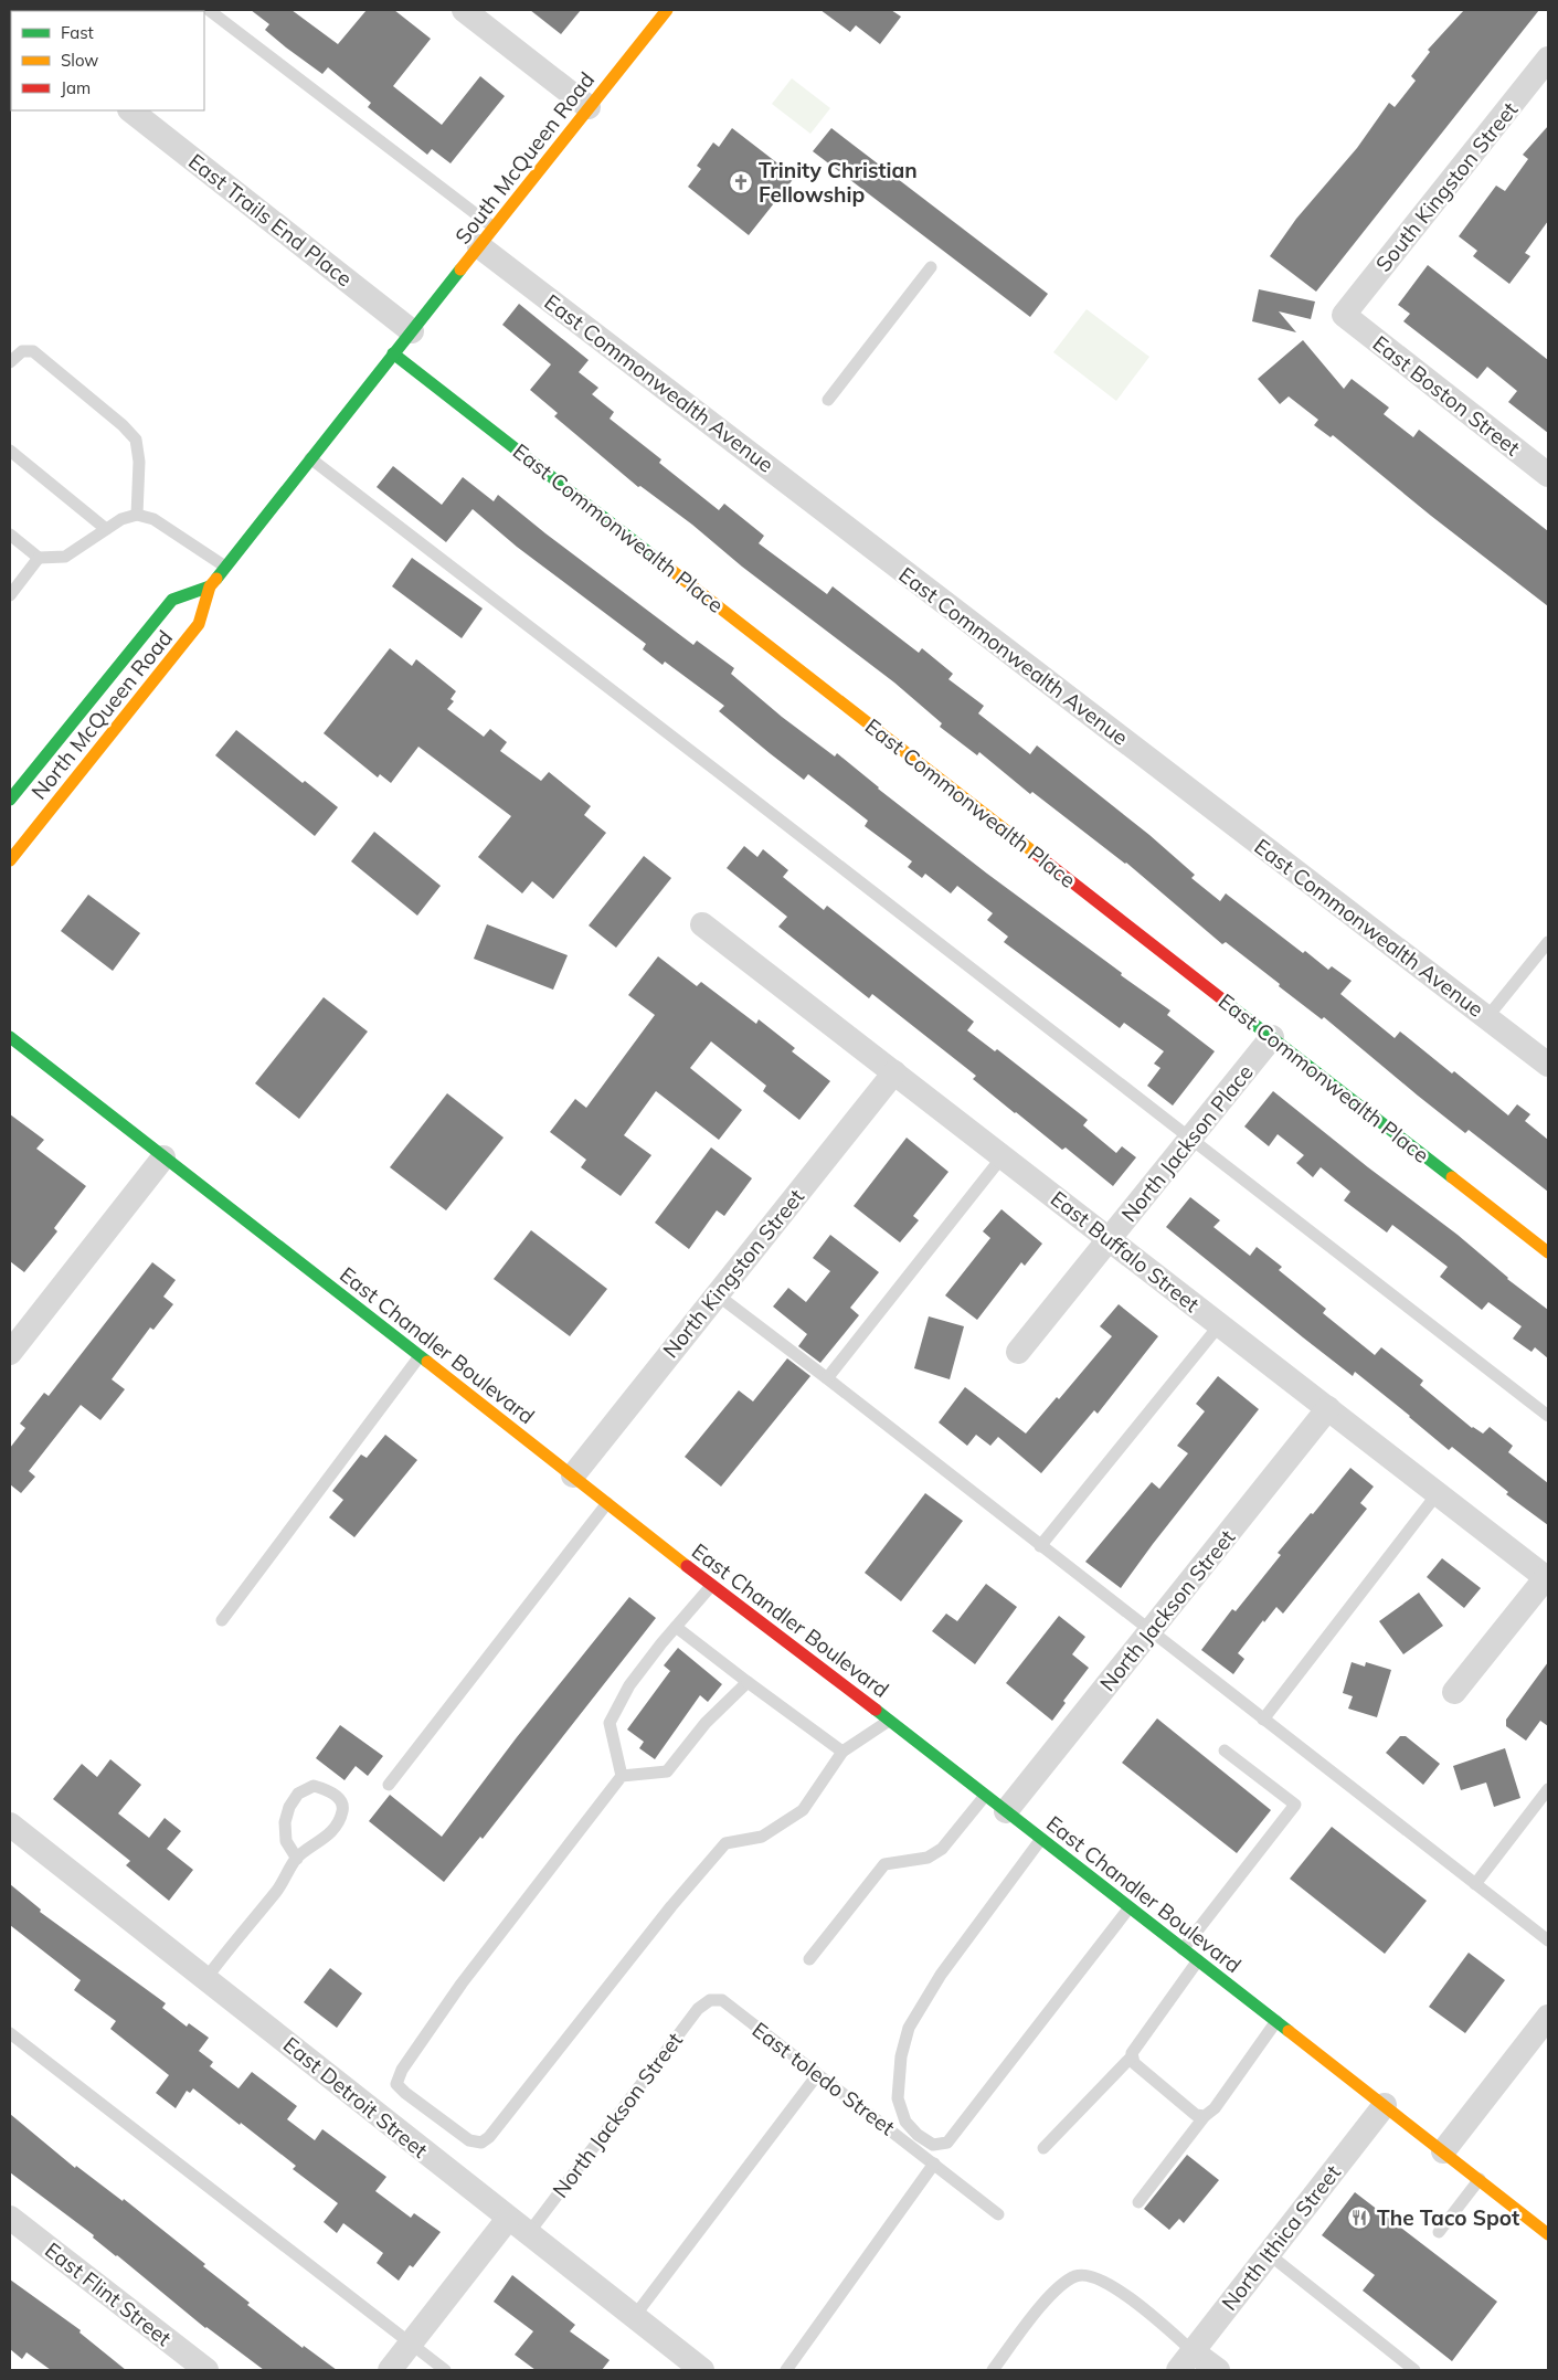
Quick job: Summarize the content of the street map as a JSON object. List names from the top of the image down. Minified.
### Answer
{"streets":{"main road":["South McQueen Road","East Commonwealth Place","North McQueen Road","East Chandler Boulevard"],"street":["South Kingston Street","East Trails End Place","East Commonwealth Avenue","East Boston Street","North Jackson Place","East Buffalo Street","North Kingston Street","North Jackson Street","East Detroit Street","North Ithica Street","East Flint Street"],"lane":["East toledo Street"]},"crossings":[["South McQueen Road","East Trails End Place"],["South McQueen Road","East Commonwealth Avenue"],["South McQueen Road","North McQueen Road"],["South Kingston Street","East Boston Street"],["East Trails End Place","North McQueen Road"],["East Commonwealth Place","North McQueen Road"],["East Commonwealth Place","North Jackson Place"],["North Jackson Place","East Buffalo Street"],["East Buffalo Street","North Kingston Street"],["East Buffalo Street","North Jackson Street"],["North Kingston Street","East Chandler Boulevard"],["East Chandler Boulevard","North Jackson Street"],["East Chandler Boulevard","North Ithica Street"],["North Jackson Street","East toledo Street"],["North Jackson Street","East Detroit Street"]],"places":{"church":["Trinity Christian Fellowship"],"restaurant":["The Taco Spot"]},"legend":["Fast","Slow","Jam"]}
